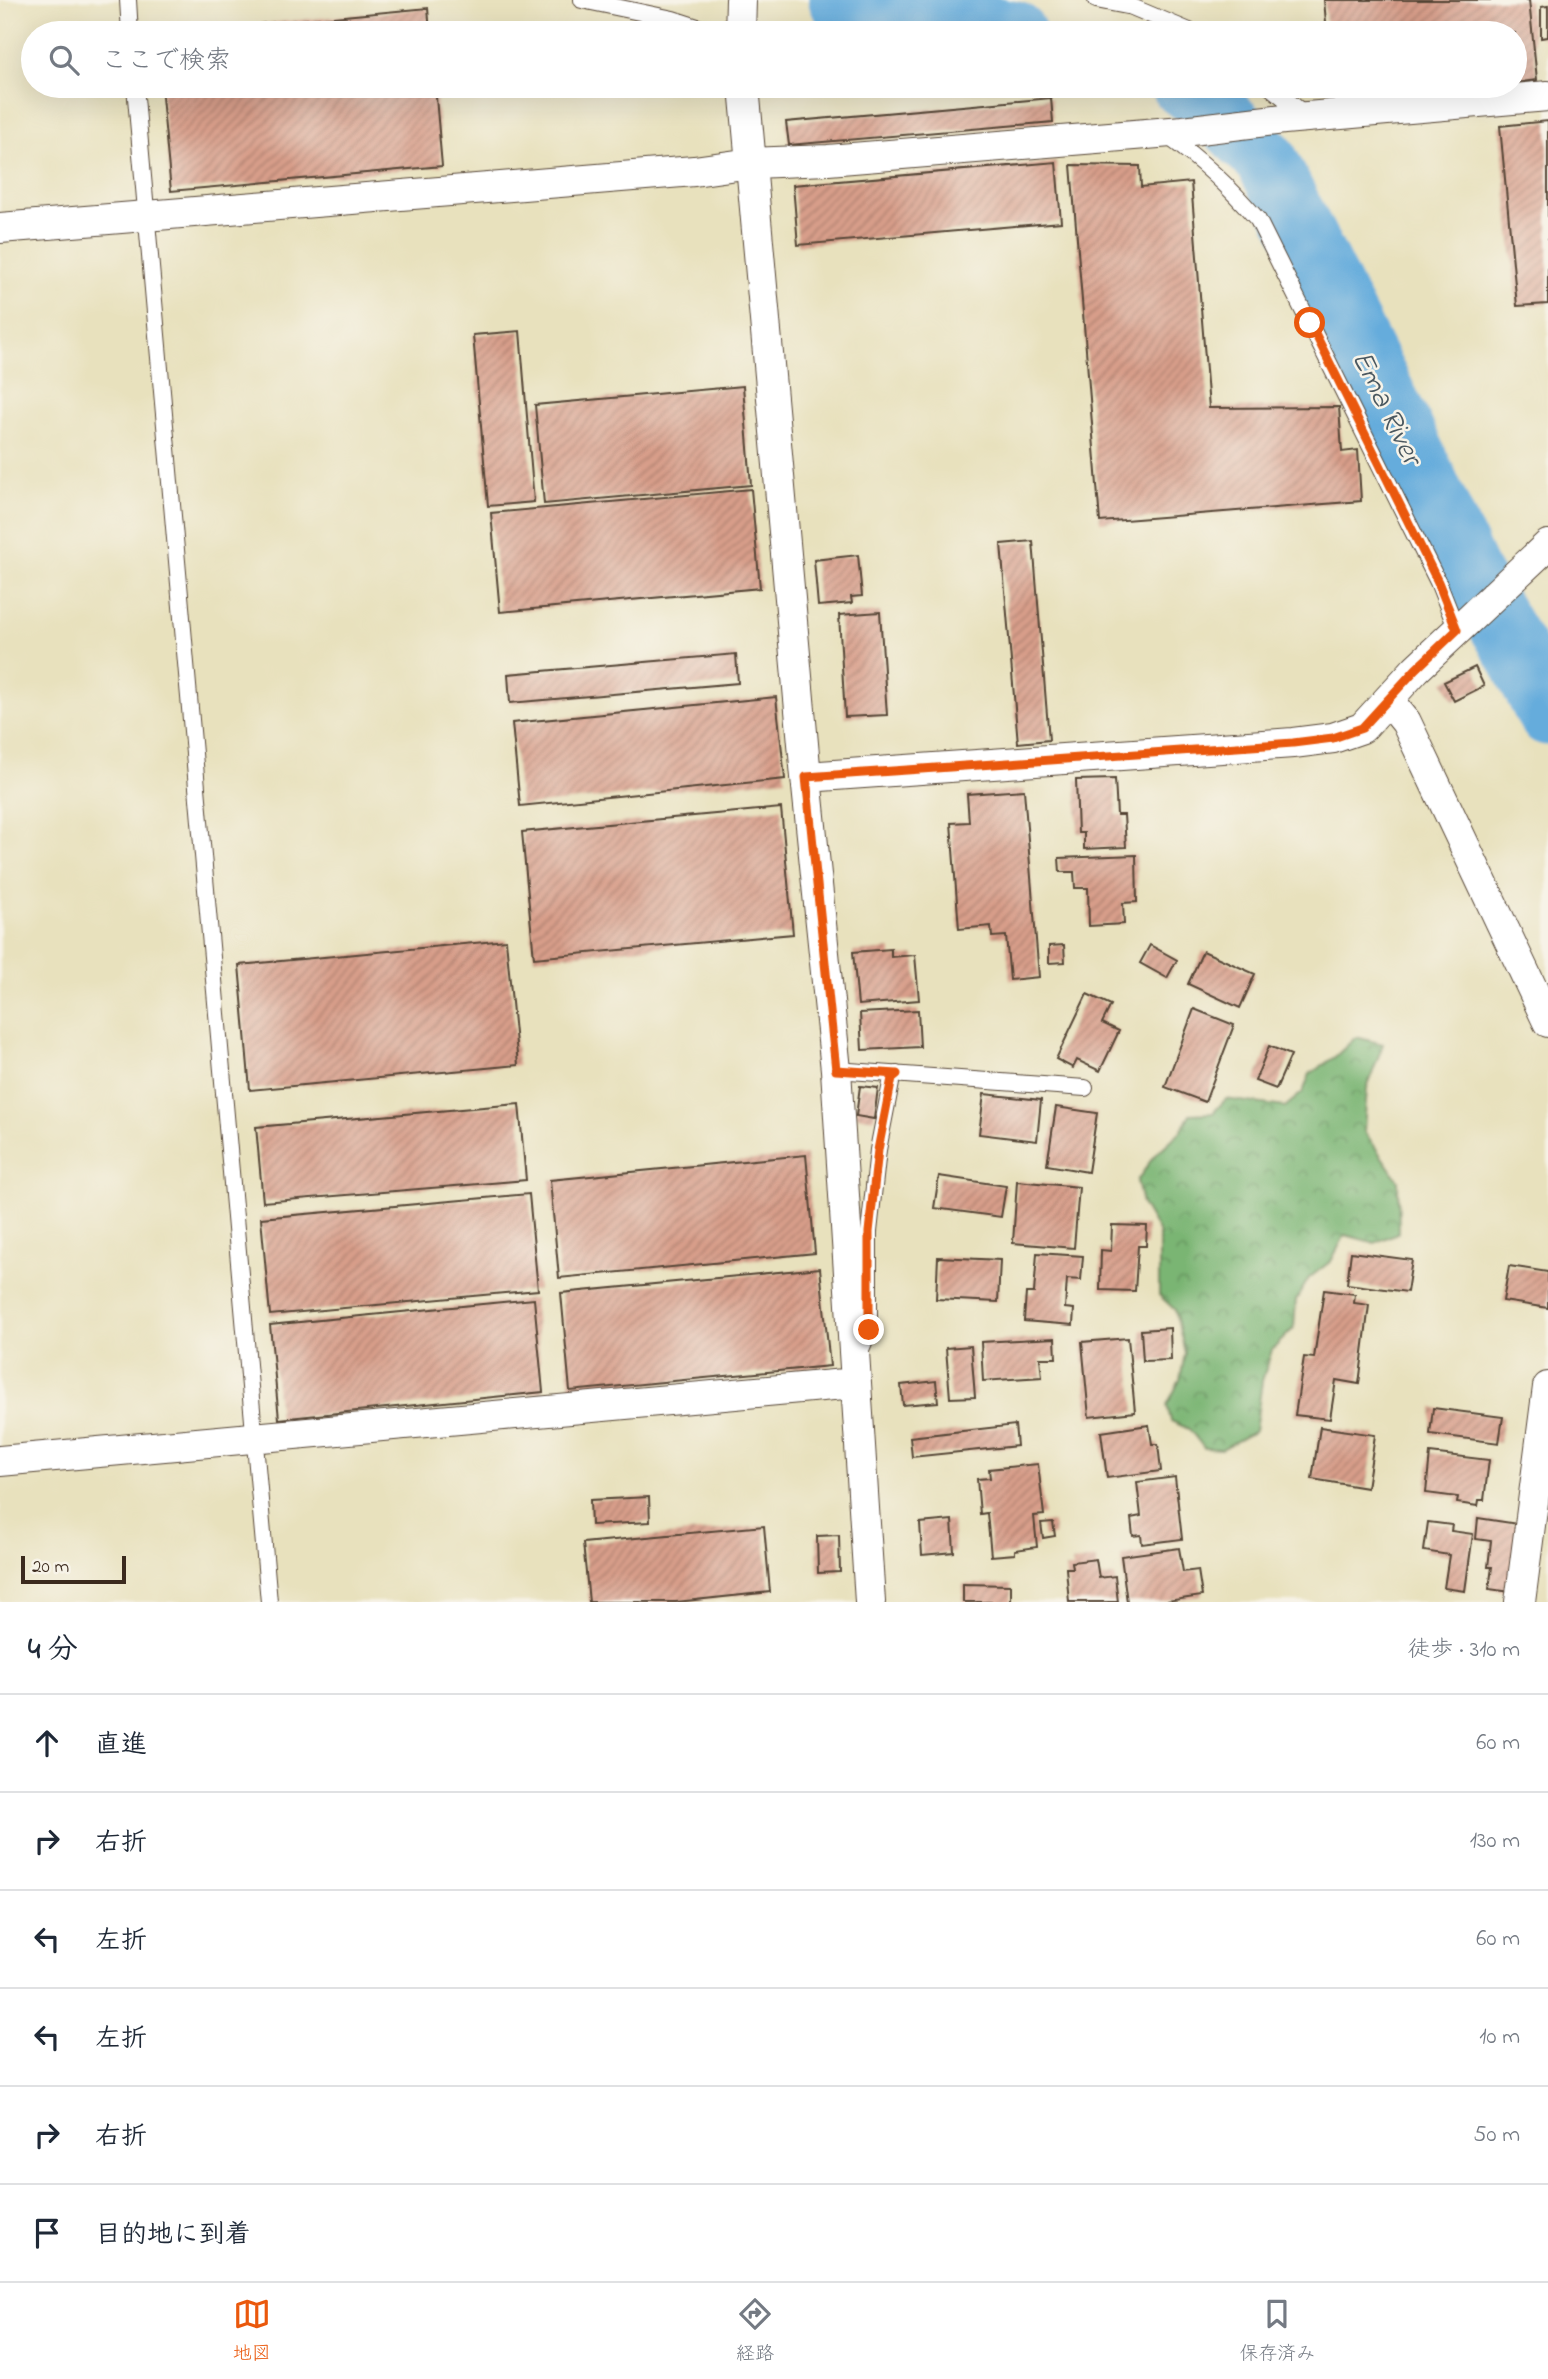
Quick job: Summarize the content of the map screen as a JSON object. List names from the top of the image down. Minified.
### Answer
{"water":["Ema River"],"scale_bar":"20 m","page":{"search":"ここで検索","scale":"20 m","heading":["4 分","徒歩 · 310 m"],"list":[["直進","60 m"],["右折","130 m"],["左折","60 m"],["左折","10 m"],["右折","50 m"],"目的地に到着"],"nav":["地図","経路","保存済み"]}}
